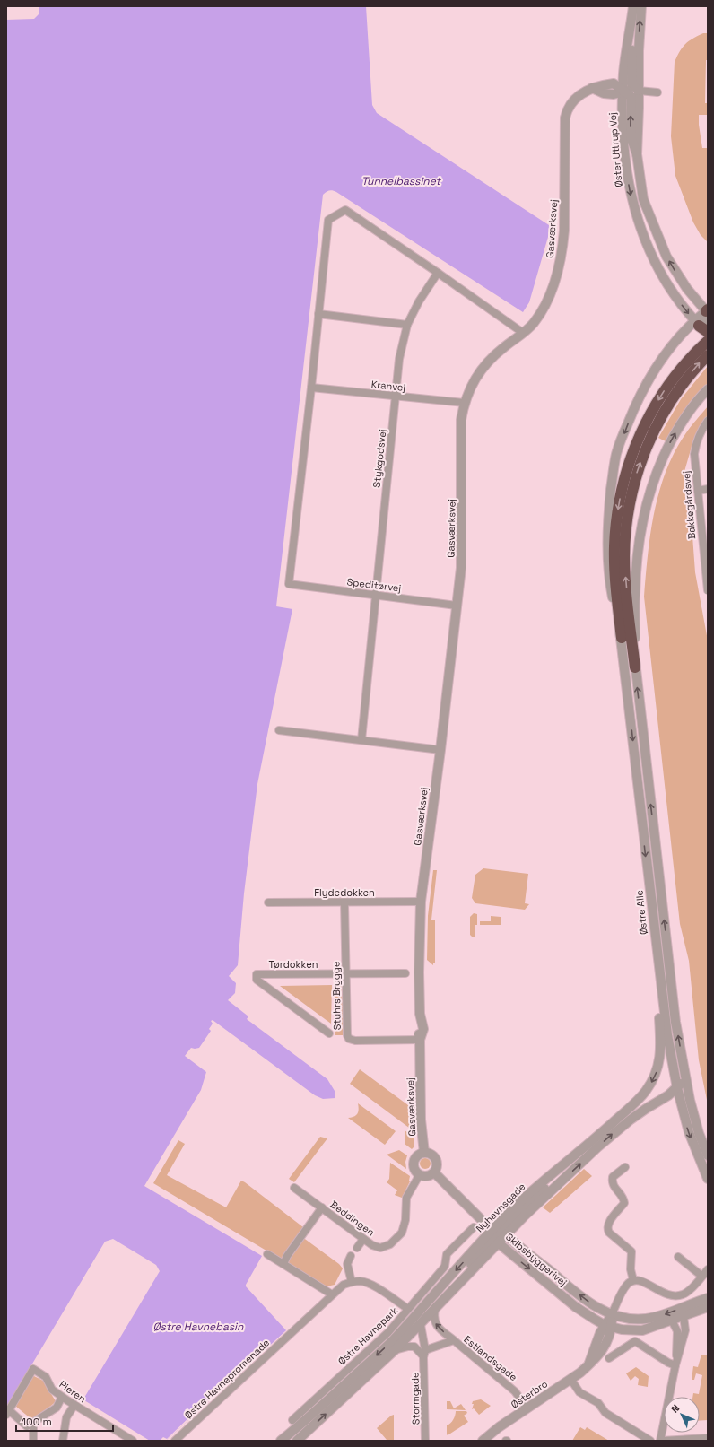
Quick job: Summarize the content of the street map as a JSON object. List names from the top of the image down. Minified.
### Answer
{"streets":{"street":["Øster Uttrup Vej","Gasværksvej","Kranvej","Stykgodsvej","Bakkegårdsvej","Speditørvej","Flydedokken","Østre Alle","Tørdokken","Stuhrs Brygge","Nyhavnsgade","Beddingen","Skibsbyggerivej","Østre Havnepark","Estlandsgade","Østre Havnepromenade","Pieren","Østerbro","Stormgade"]},"crossings":[["Øster Uttrup Vej","Gasværksvej"],["Øster Uttrup Vej","Østre Alle"],["Gasværksvej","Kranvej"],["Gasværksvej","Speditørvej"],["Gasværksvej","Flydedokken"],["Gasværksvej","Stuhrs Brygge"],["Gasværksvej","Beddingen"],["Kranvej","Stykgodsvej"],["Kranvej","Speditørvej"],["Stykgodsvej","Speditørvej"],["Flydedokken","Stuhrs Brygge"],["Østre Alle","Nyhavnsgade"],["Tørdokken","Stuhrs Brygge"],["Nyhavnsgade","Skibsbyggerivej"],["Nyhavnsgade","Estlandsgade"],["Nyhavnsgade","Stormgade"],["Skibsbyggerivej","Østerbro"],["Estlandsgade","Østerbro"],["Estlandsgade","Stormgade"]],"water":["Tunnelbassinet","Østre Havnebasin"],"scale_bar":"100 m","north":"top left"}
